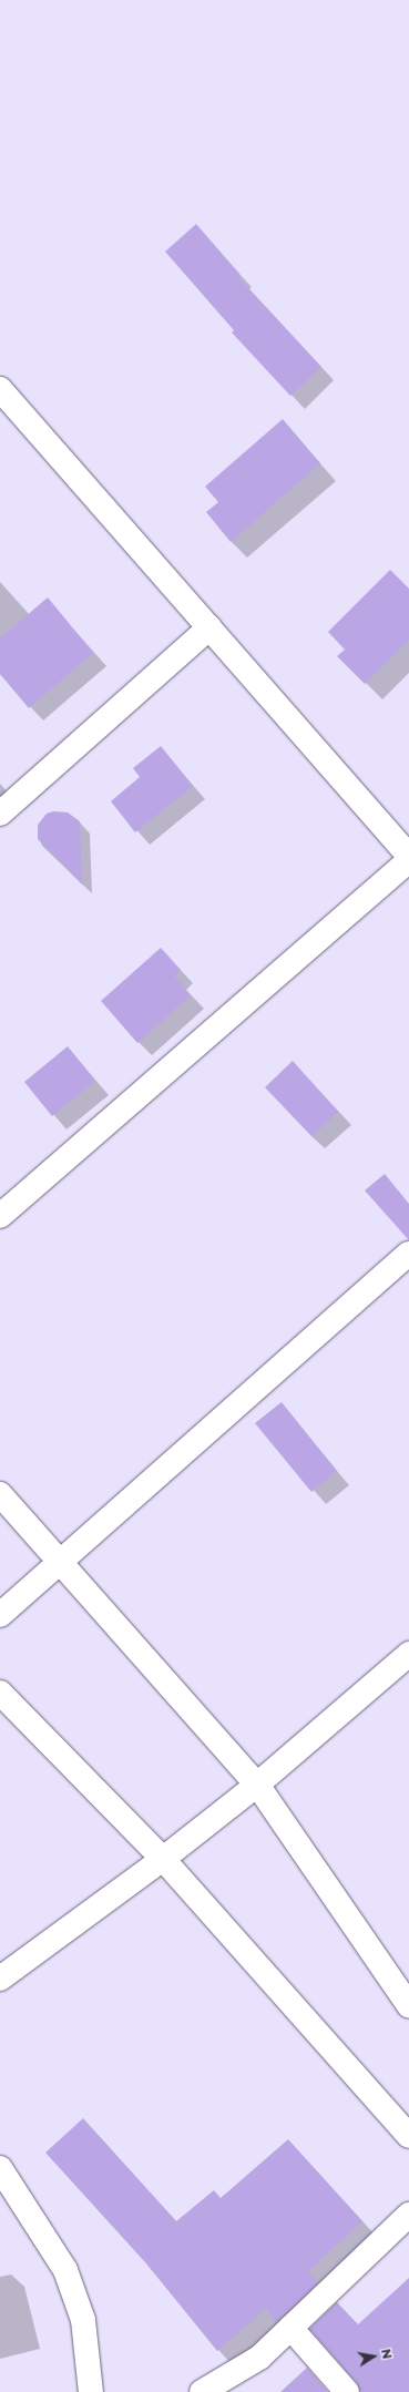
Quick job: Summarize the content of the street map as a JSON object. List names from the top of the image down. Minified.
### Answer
{"north":"right"}
